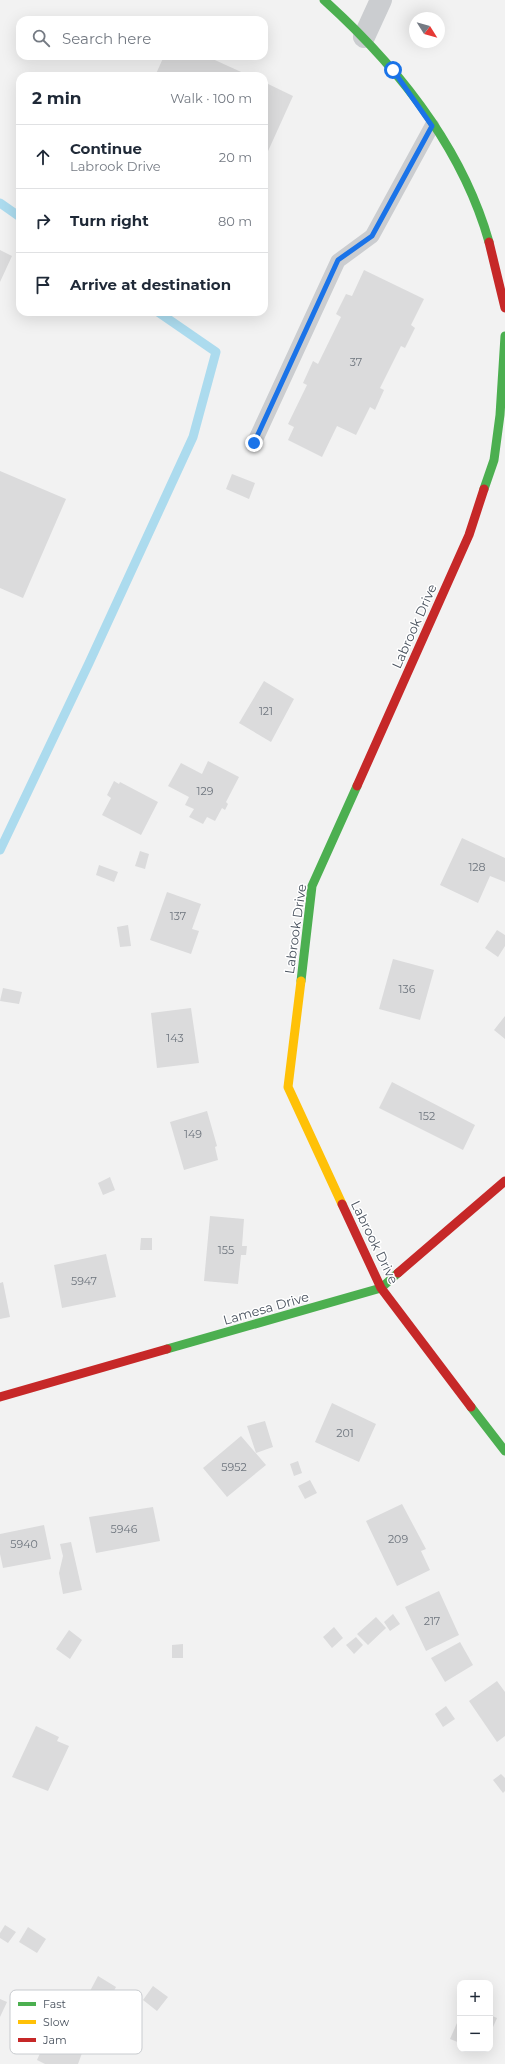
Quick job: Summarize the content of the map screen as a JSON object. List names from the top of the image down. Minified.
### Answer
{"streets":{"street":["Labrook Drive","Lamesa Drive"]},"crossings":[["Labrook Drive","Lamesa Drive"]],"house_numbers":["37","121","129","128","137","136","143","152","149","155","5947","201","5952","5946","209","5940","217"],"legend":["Fast","Slow","Jam"],"north":"bottom right","page":{"search":"Search here","heading":["2 min","Walk · 100 m"],"list":[["Continue","Labrook Drive","20 m"],["Turn right","80 m"],"Arrive at destination"],"map_buttons":["+","−"]}}
